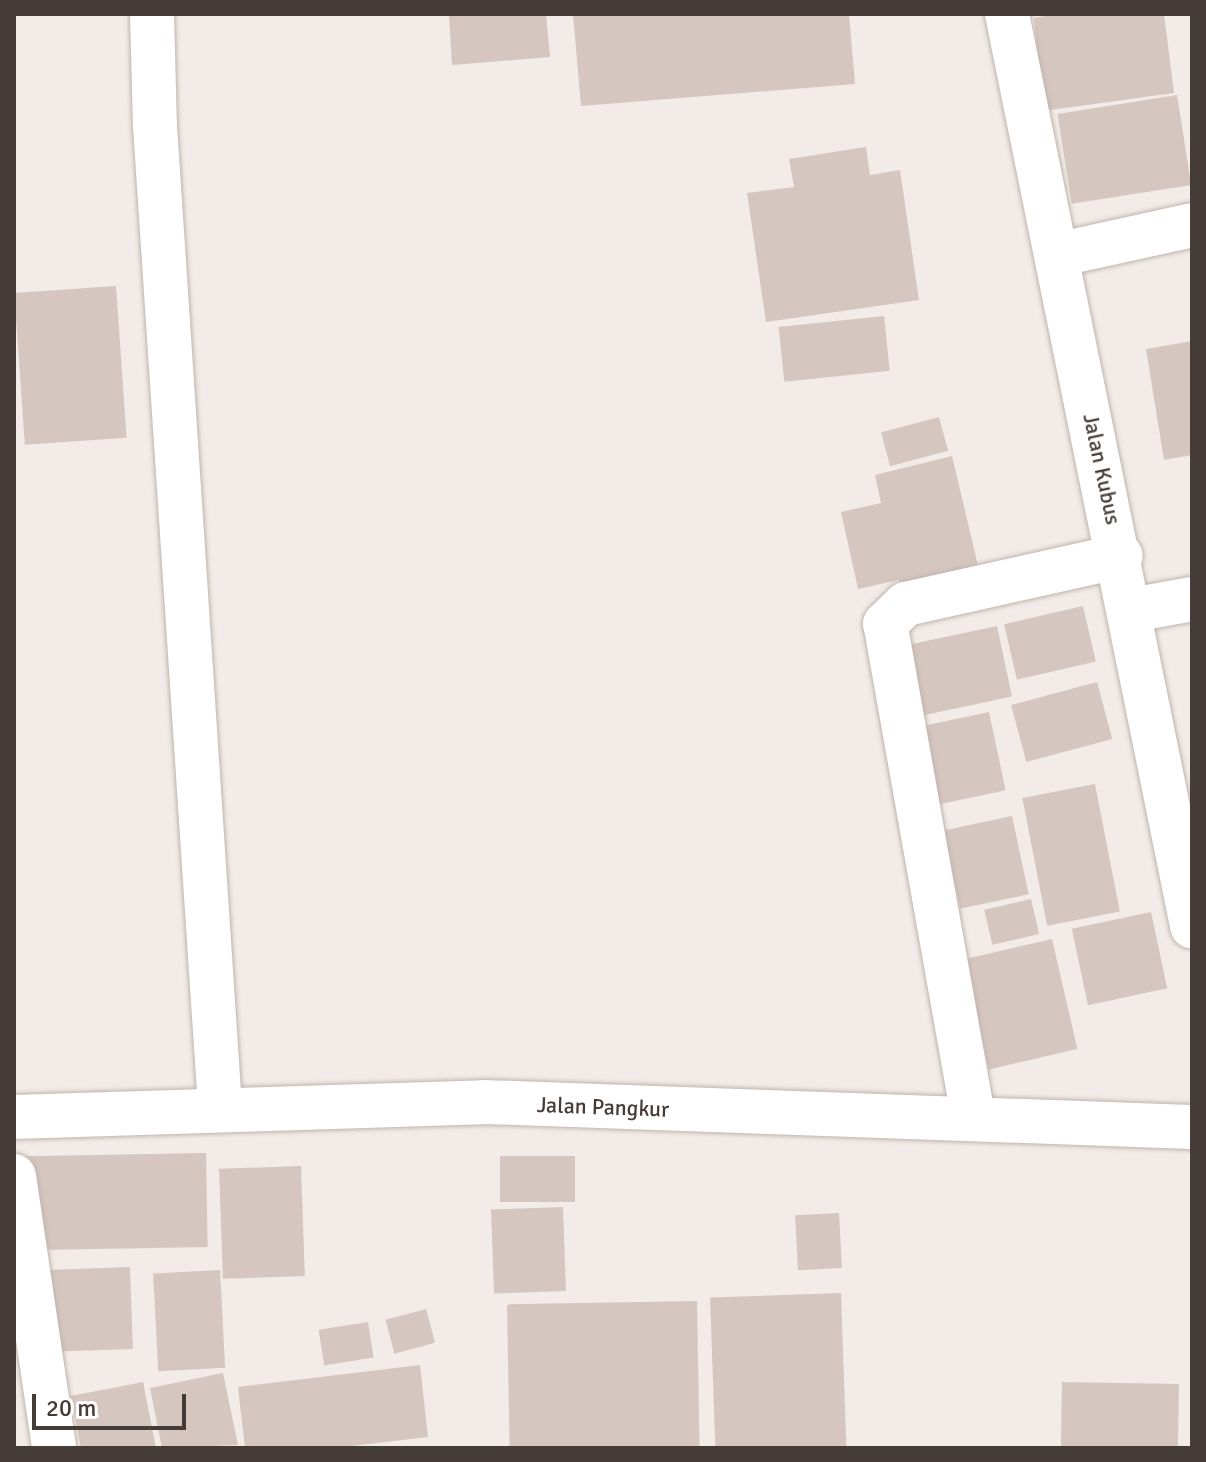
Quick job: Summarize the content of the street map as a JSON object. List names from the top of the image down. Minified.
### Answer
{"streets":{"street":["Jalan Kubus","Jalan Pangkur"]},"scale_bar":"20 m"}
